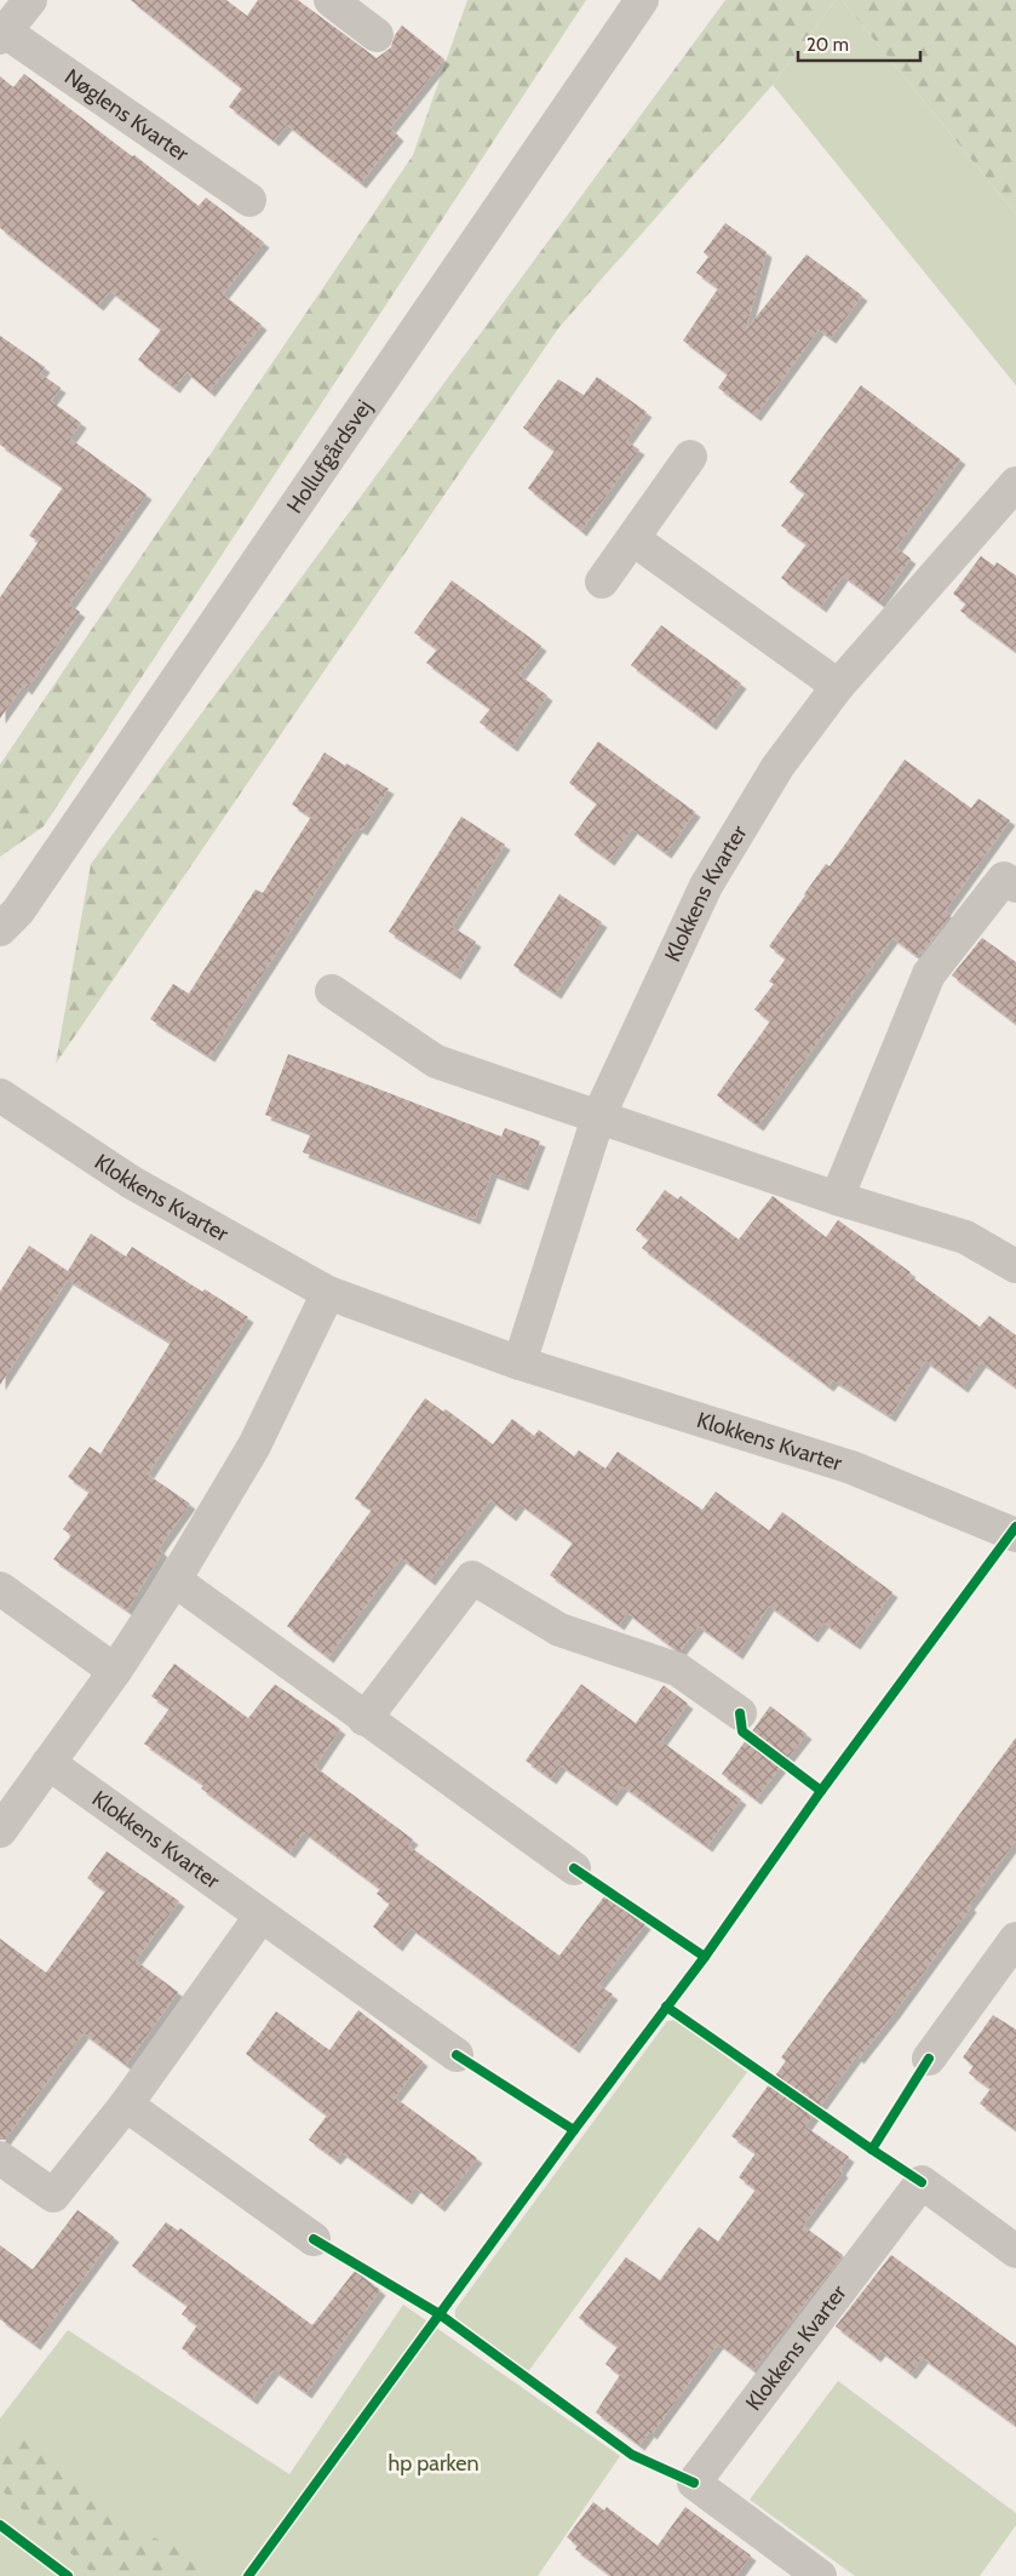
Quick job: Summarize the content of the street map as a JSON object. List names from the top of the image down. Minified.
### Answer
{"streets":{"street":["Nøglens Kvarter","Hollufgårdsvej","Klokkens Kvarter"]},"parks":["hp parken"],"scale_bar":"20 m"}
